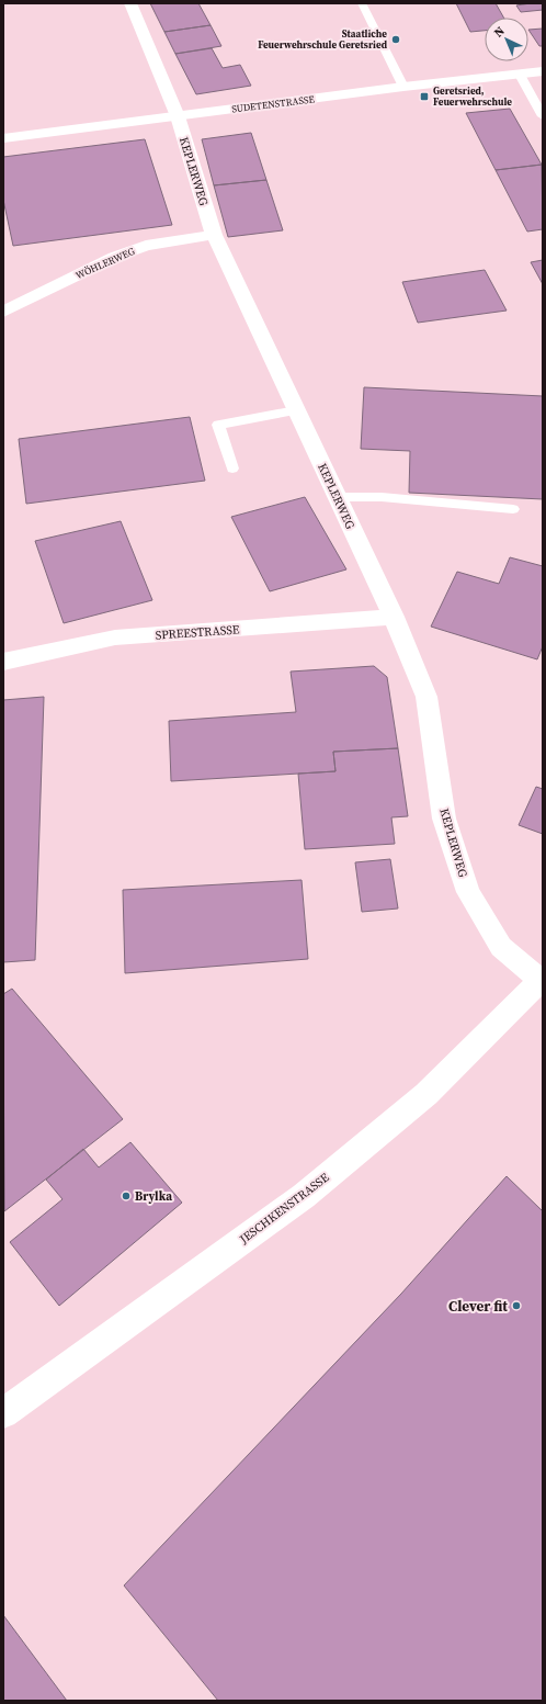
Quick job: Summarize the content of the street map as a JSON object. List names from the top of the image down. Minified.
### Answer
{"streets":{"street":["SUDETENSTRASSE","KEPLERWEG","WÖHLERWEG","SPREESTRASSE","JESCHKENSTRASSE"]},"crossings":[["SUDETENSTRASSE","KEPLERWEG"],["KEPLERWEG","WÖHLERWEG"],["KEPLERWEG","SPREESTRASSE"],["KEPLERWEG","JESCHKENSTRASSE"]],"places":{"other":["Staatliche Feuerwehrschule Geretsried","Brylka","Clever fit"],"transit":["Geretsried, Feuerwehrschule"]},"north":"top left"}
